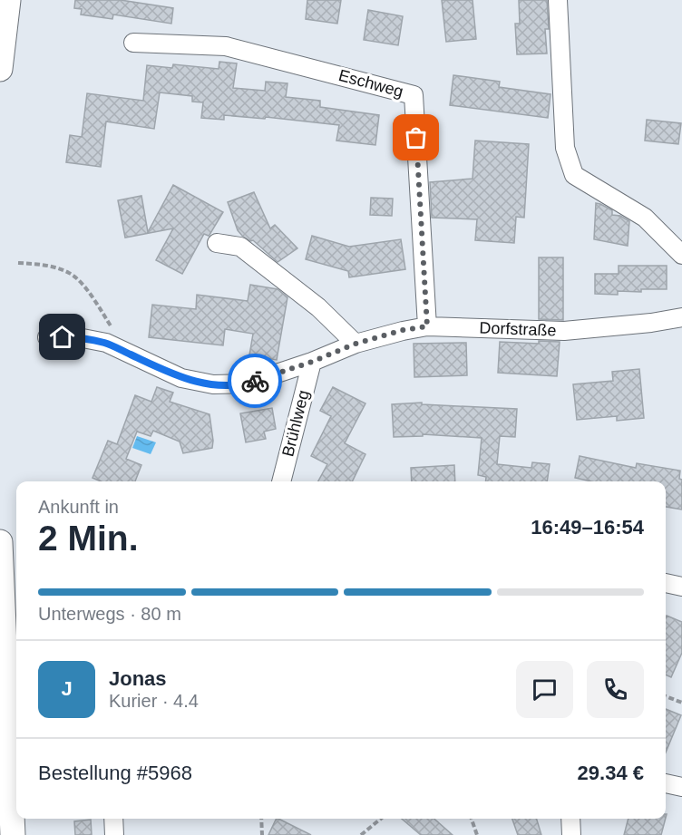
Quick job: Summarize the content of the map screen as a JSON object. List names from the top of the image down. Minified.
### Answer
{"streets":{"street":["Eschweg","Dorfstraße","Brühlweg"]},"crossings":[["Eschweg","Dorfstraße"],["Dorfstraße","Brühlweg"]],"page":{"heading":["2 Min.","Ankunft in","16:49–16:54"],"panel":["Jonas","Kurier · 4.4","Bestellung #5968","29.34 €"],"bar":"Unterwegs · 80 m","round":"J"}}
